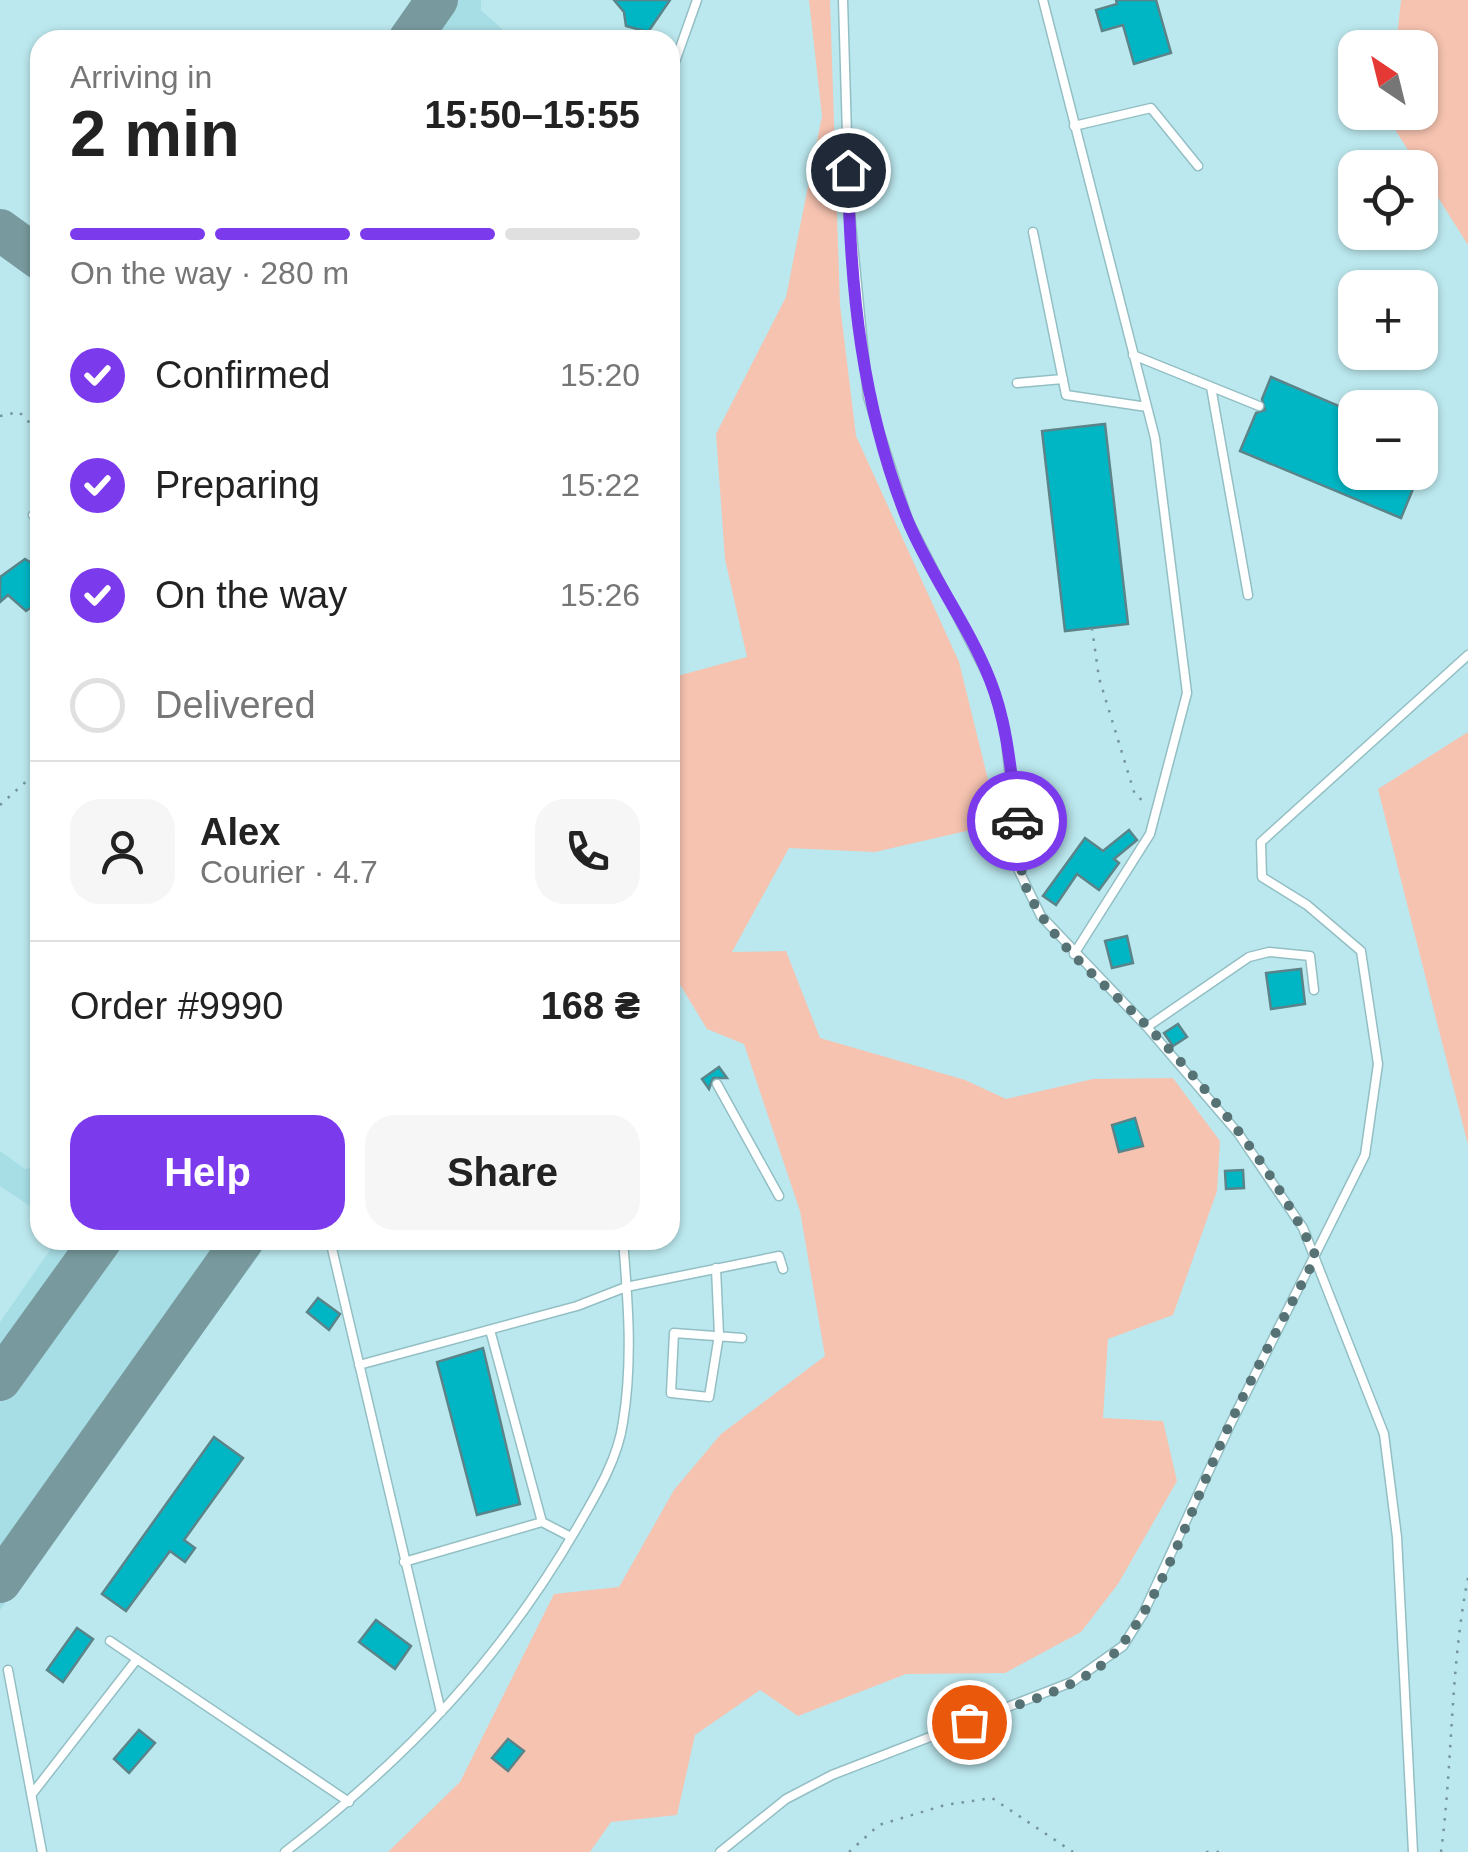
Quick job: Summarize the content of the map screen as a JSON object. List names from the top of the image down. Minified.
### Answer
{"north":"top left","page":{"map_buttons":["+","−"],"heading":["2 min","Arriving in","15:50–15:55"],"panel":["Alex","Courier · 4.7","Order #9990","168 ₴"],"bar":"On the way · 280 m","list":[["Confirmed","15:20"],["Preparing","15:22"],["On the way","15:26"],"Delivered"],"buttons":["Help","Share"]}}
